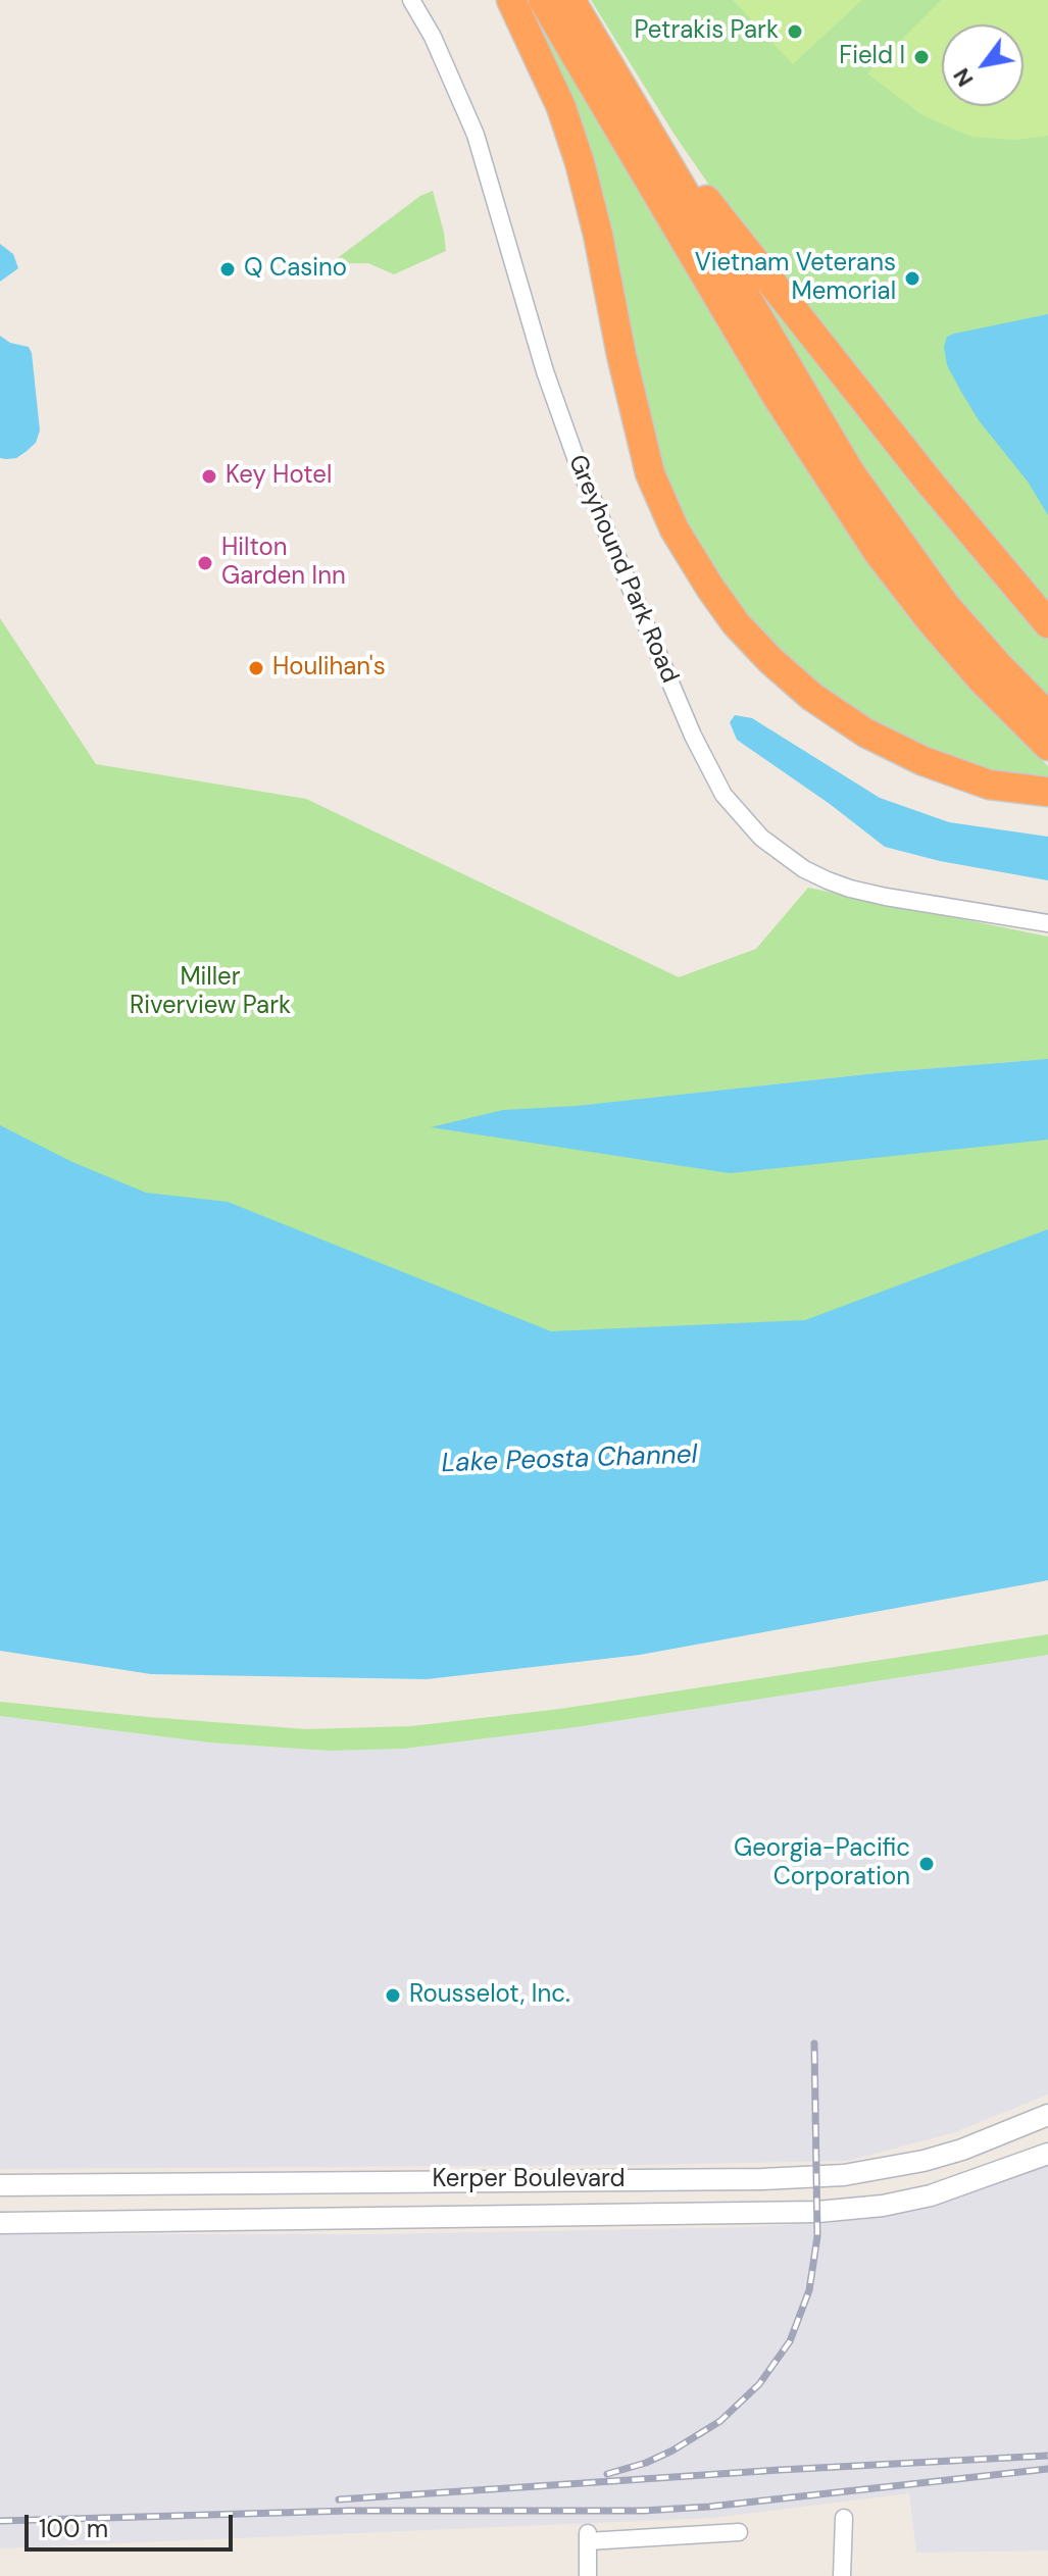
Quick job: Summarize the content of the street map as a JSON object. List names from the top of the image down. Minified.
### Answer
{"streets":{"street":["Greyhound Park Road","Kerper Boulevard"]},"water":["Lake Peosta Channel"],"parks":["Miller Riverview Park"],"places":["Petrakis Park","Field I","Q Casino","Vietnam Veterans Memorial","Key Hotel","Hilton Garden Inn","Houlihan's","Georgia-Pacific Corporation","Rousselot, Inc."],"scale_bar":"100 m","north":"bottom left"}
